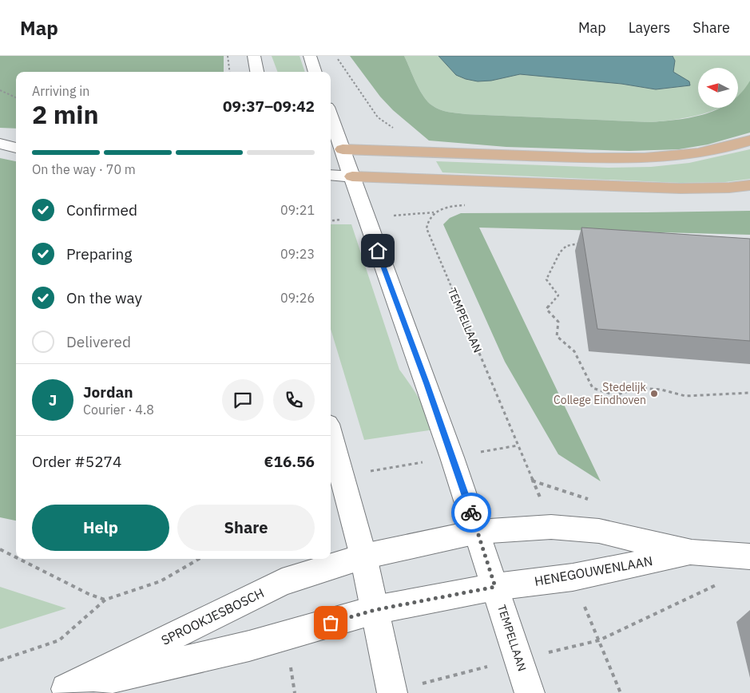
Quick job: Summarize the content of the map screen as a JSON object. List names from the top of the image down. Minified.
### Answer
{"streets":{"main road":["TEMPELLAAN","HENEGOUWENLAAN","SPROOKJESBOSCH"]},"crossings":[["TEMPELLAAN","HENEGOUWENLAAN"],["HENEGOUWENLAAN","SPROOKJESBOSCH"]],"places":["Stedelijk College Eindhoven"],"north":"left","page":{"header":"Map","nav":["Map","Layers","Share"],"heading":["2 min","Arriving in","09:37–09:42"],"panel":["Jordan","Courier · 4.8","Order #5274","€16.56"],"bar":"On the way · 70 m","list":[["Confirmed","09:21"],["Preparing","09:23"],["On the way","09:26"],"Delivered"],"round":"J","buttons":["Help","Share"]}}
